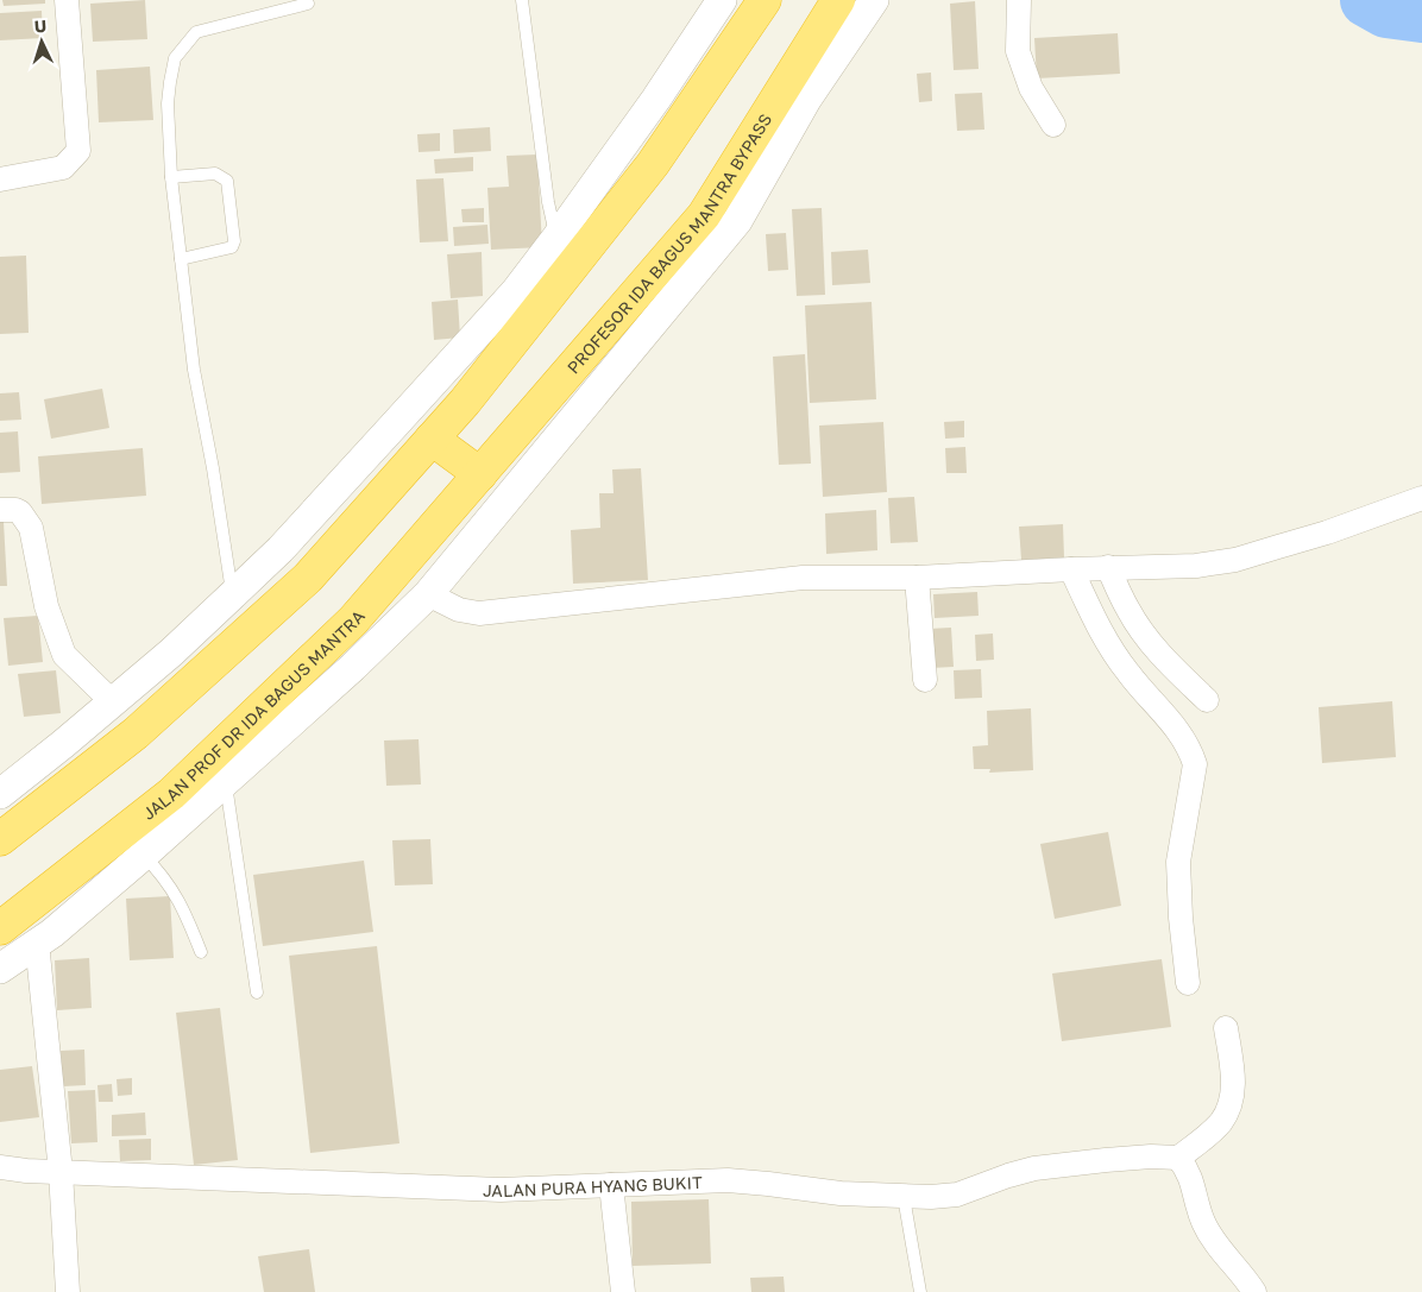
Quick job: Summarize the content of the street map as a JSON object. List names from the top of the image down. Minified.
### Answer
{"streets":{"highway":["PROFESOR IDA BAGUS MANTRA BYPASS","JALAN PROF DR IDA BAGUS MANTRA"],"street":["JALAN PURA HYANG BUKIT"]},"crossings":[["PROFESOR IDA BAGUS MANTRA BYPASS","JALAN PROF DR IDA BAGUS MANTRA"]],"north":"top"}
